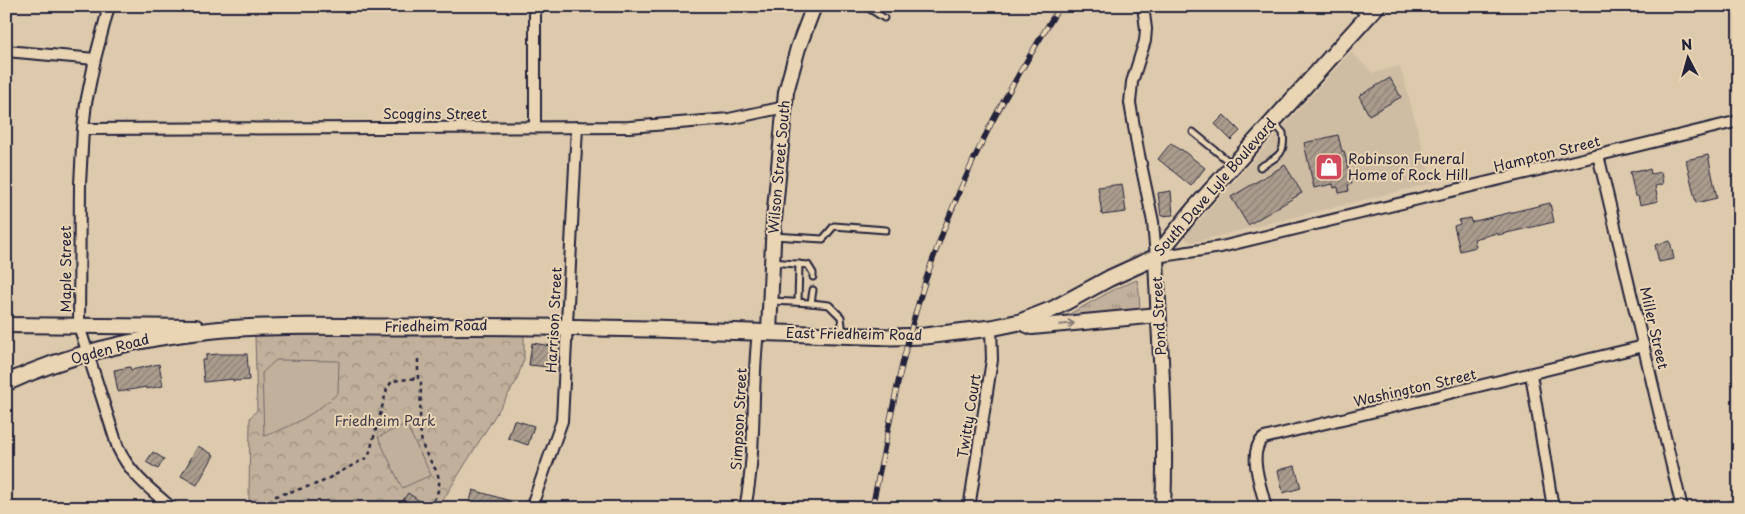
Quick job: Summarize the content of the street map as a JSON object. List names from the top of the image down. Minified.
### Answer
{"streets":{"main road":["South Dave Lyle Boulevard","Friedheim Road","East Friedheim Road","Ogden Road"],"street":["Scoggins Street","Hampton Street","Wilson Street South","Maple Street","Pond Street","Harrison Street","Miller Street","Washington Street","Twitty Court","Simpson Street"]},"crossings":[["Scoggins Street","Wilson Street South"],["Scoggins Street","Maple Street"],["Scoggins Street","Harrison Street"],["Hampton Street","South Dave Lyle Boulevard"],["Hampton Street","Pond Street"],["Hampton Street","Miller Street"],["Wilson Street South","Friedheim Road"],["Wilson Street South","East Friedheim Road"],["Wilson Street South","Simpson Street"],["South Dave Lyle Boulevard","Pond Street"],["South Dave Lyle Boulevard","East Friedheim Road"],["Maple Street","Friedheim Road"],["Maple Street","Ogden Road"],["Pond Street","East Friedheim Road"],["Harrison Street","Friedheim Road"],["Friedheim Road","East Friedheim Road"],["Friedheim Road","Ogden Road"],["Friedheim Road","Simpson Street"],["Miller Street","Washington Street"],["East Friedheim Road","Twitty Court"],["East Friedheim Road","Simpson Street"]],"parks":["Friedheim Park"],"places":{"shop":["Robinson Funeral Home of Rock Hill"]},"north":"top"}
